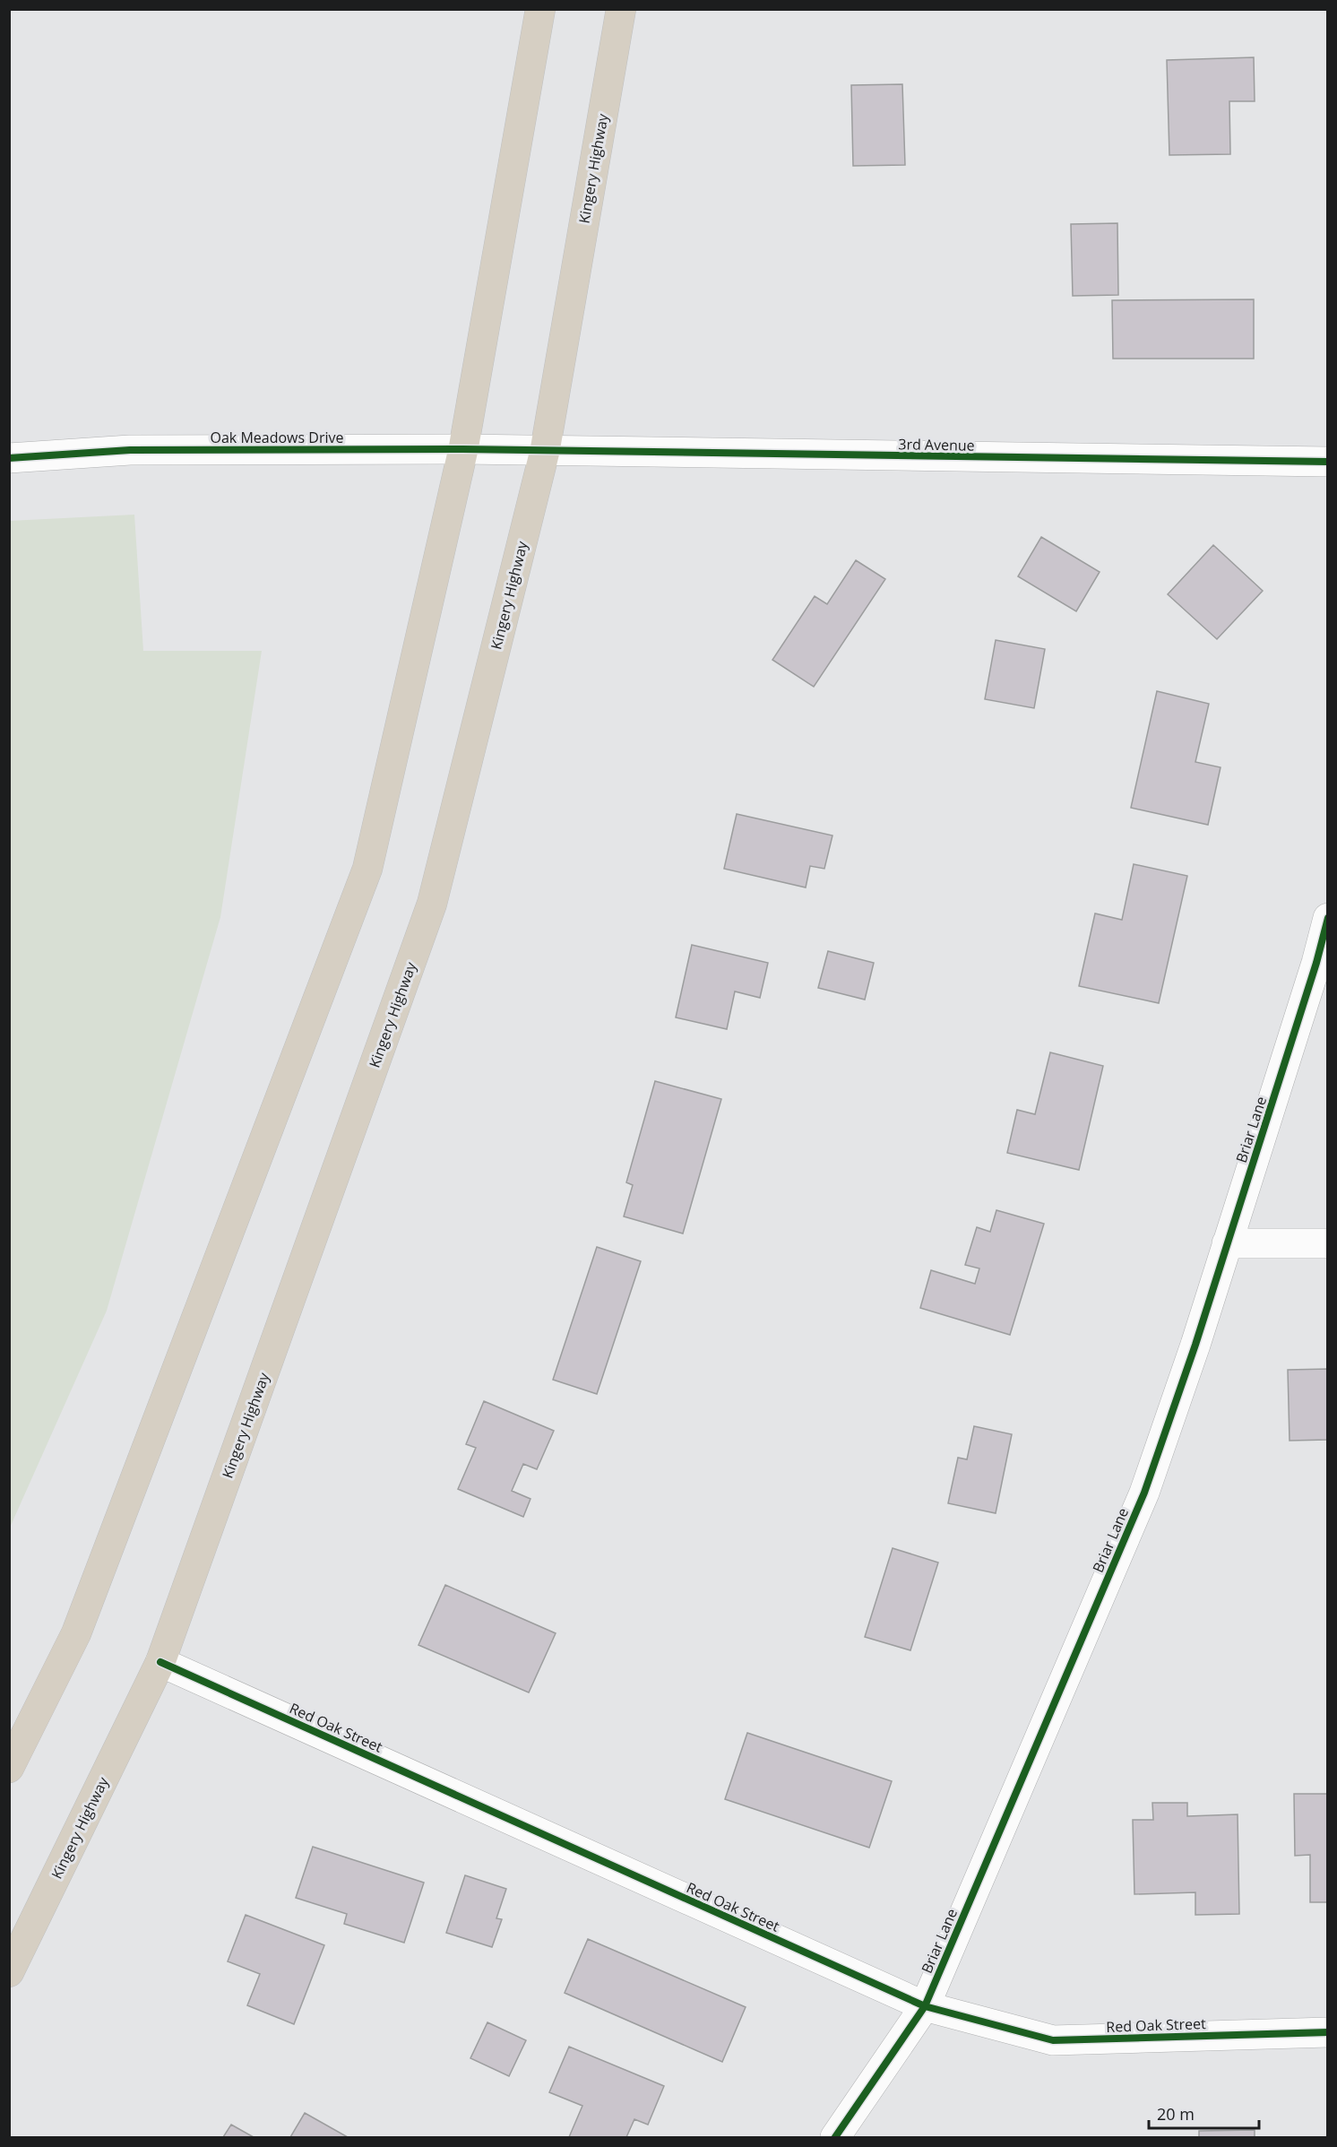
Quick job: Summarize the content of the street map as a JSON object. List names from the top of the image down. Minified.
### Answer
{"streets":{"highway":["Kingery Highway"],"street":["Oak Meadows Drive","3rd Avenue","Briar Lane","Red Oak Street"]},"crossings":[["Kingery Highway","Oak Meadows Drive"],["Kingery Highway","3rd Avenue"],["Kingery Highway","Red Oak Street"],["Oak Meadows Drive","3rd Avenue"],["Briar Lane","Red Oak Street"]],"scale_bar":"20 m"}
